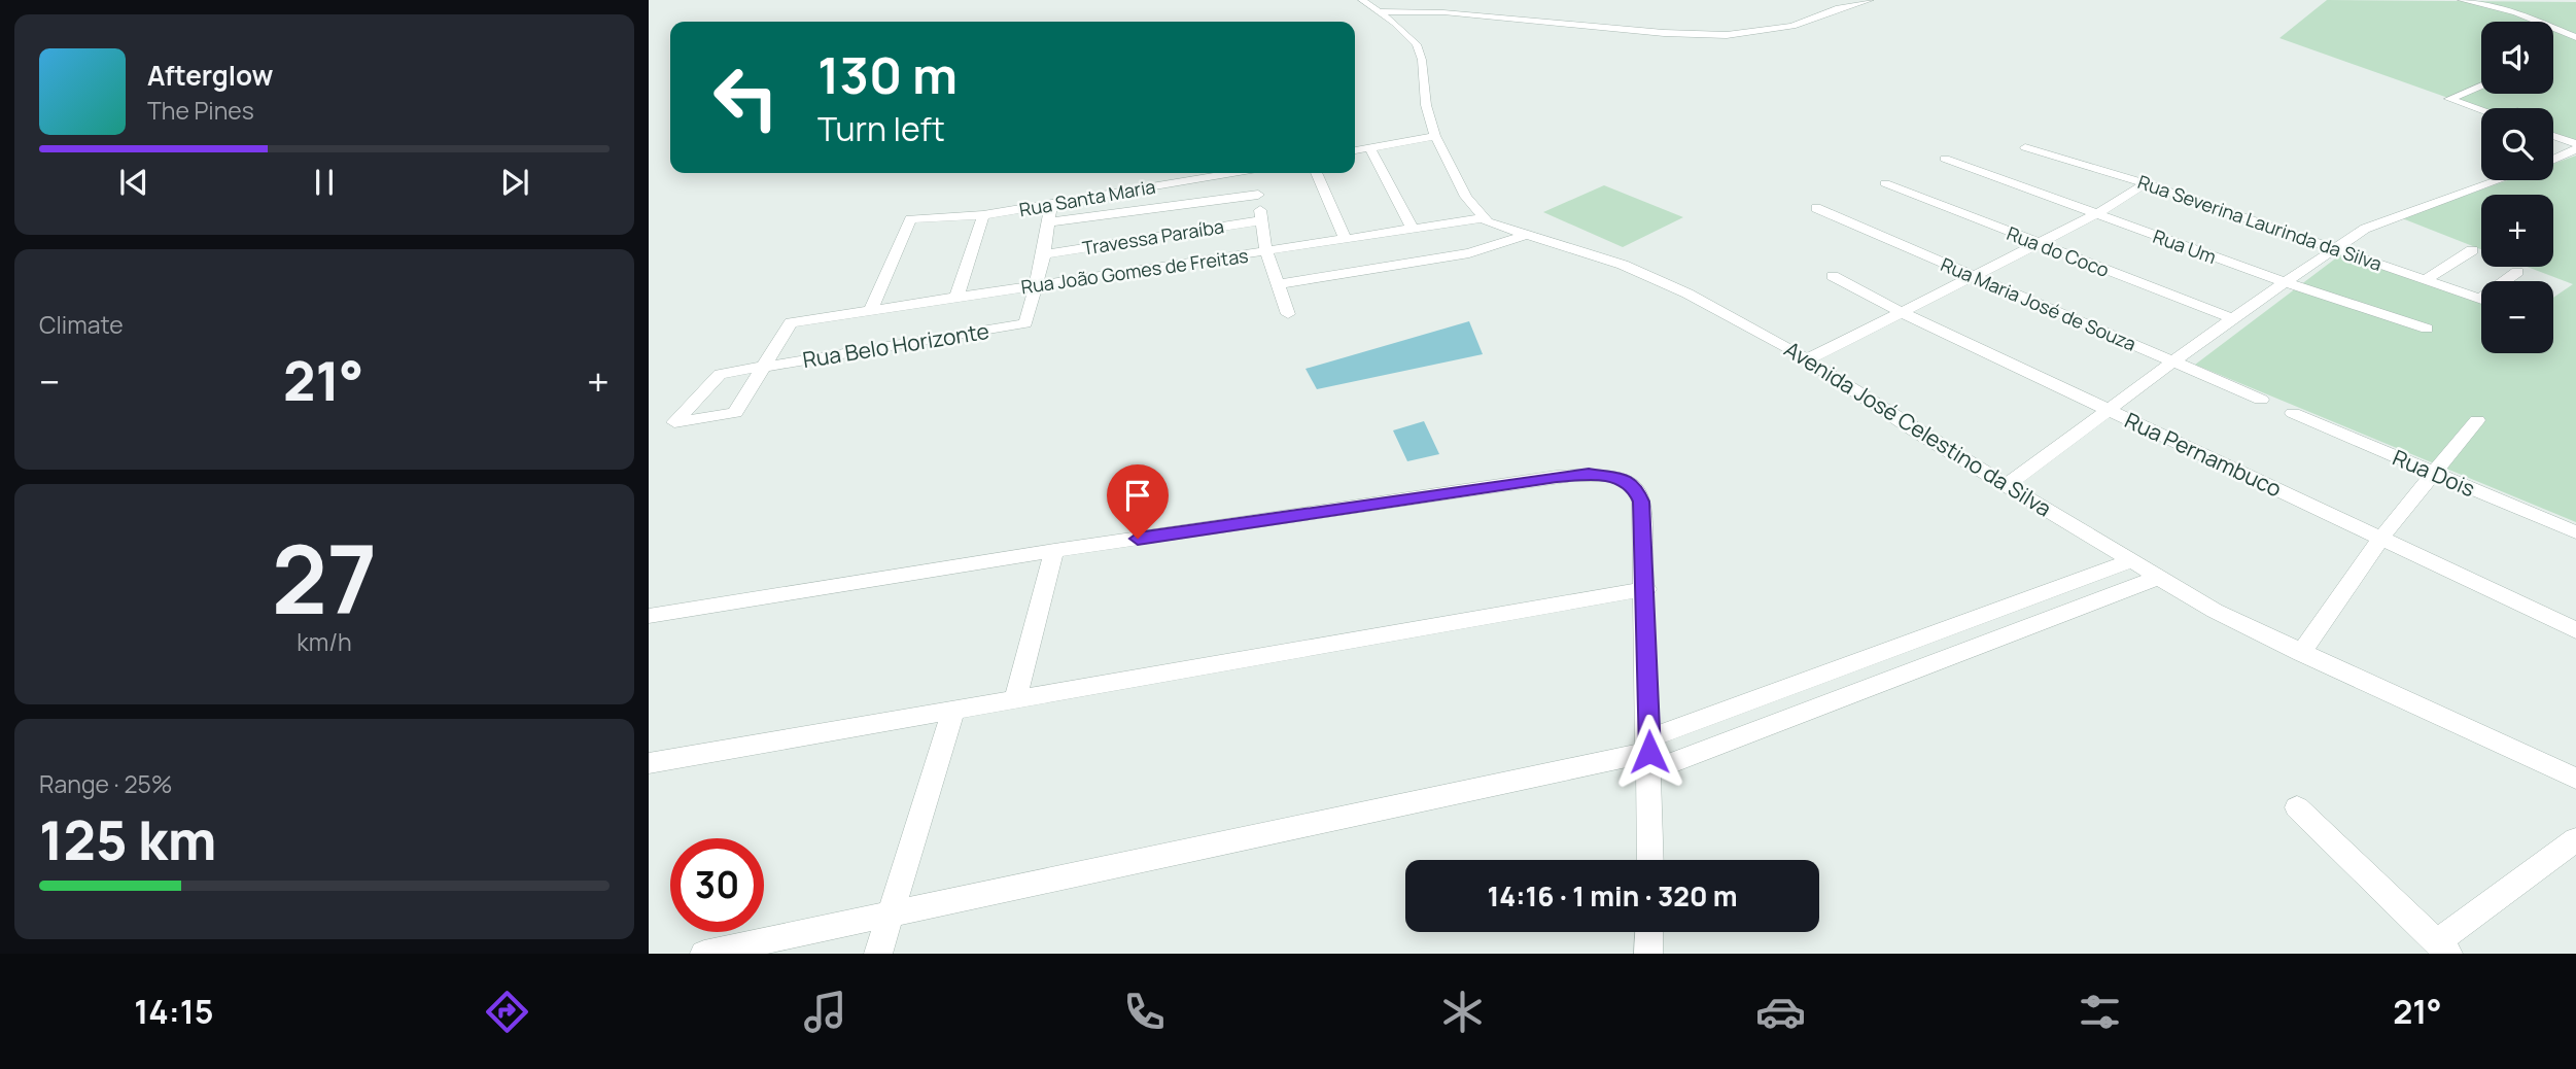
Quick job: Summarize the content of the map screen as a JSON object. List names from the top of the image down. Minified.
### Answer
{"streets":{"street":["Rua Santa Maria","Rua Severina Laurinda da Silva","Travessa Paraíba","Rua Um","Rua do Coco","Rua João Gomes de Freitas","Rua Maria José de Souza","Rua Belo Horizonte","Avenida José Celestino da Silva","Rua Pernambuco","Rua Dois"]},"crossings":[["Rua Santa Maria","Rua João Gomes de Freitas"],["Rua João Gomes de Freitas","Rua Belo Horizonte"],["Rua João Gomes de Freitas","Avenida José Celestino da Silva"]],"page":{"map_buttons":["+","−"],"turn":["130 m","Turn left"],"song":["Afterglow","The Pines"],"tile":["Climate",["27","km/h"],["Range · 25%","125 km"]],"heat":["−","21°","+"],"limit":"30","trip":"14:16 · 1 min · 320 m","tabs":["14:15","21°"]}}
